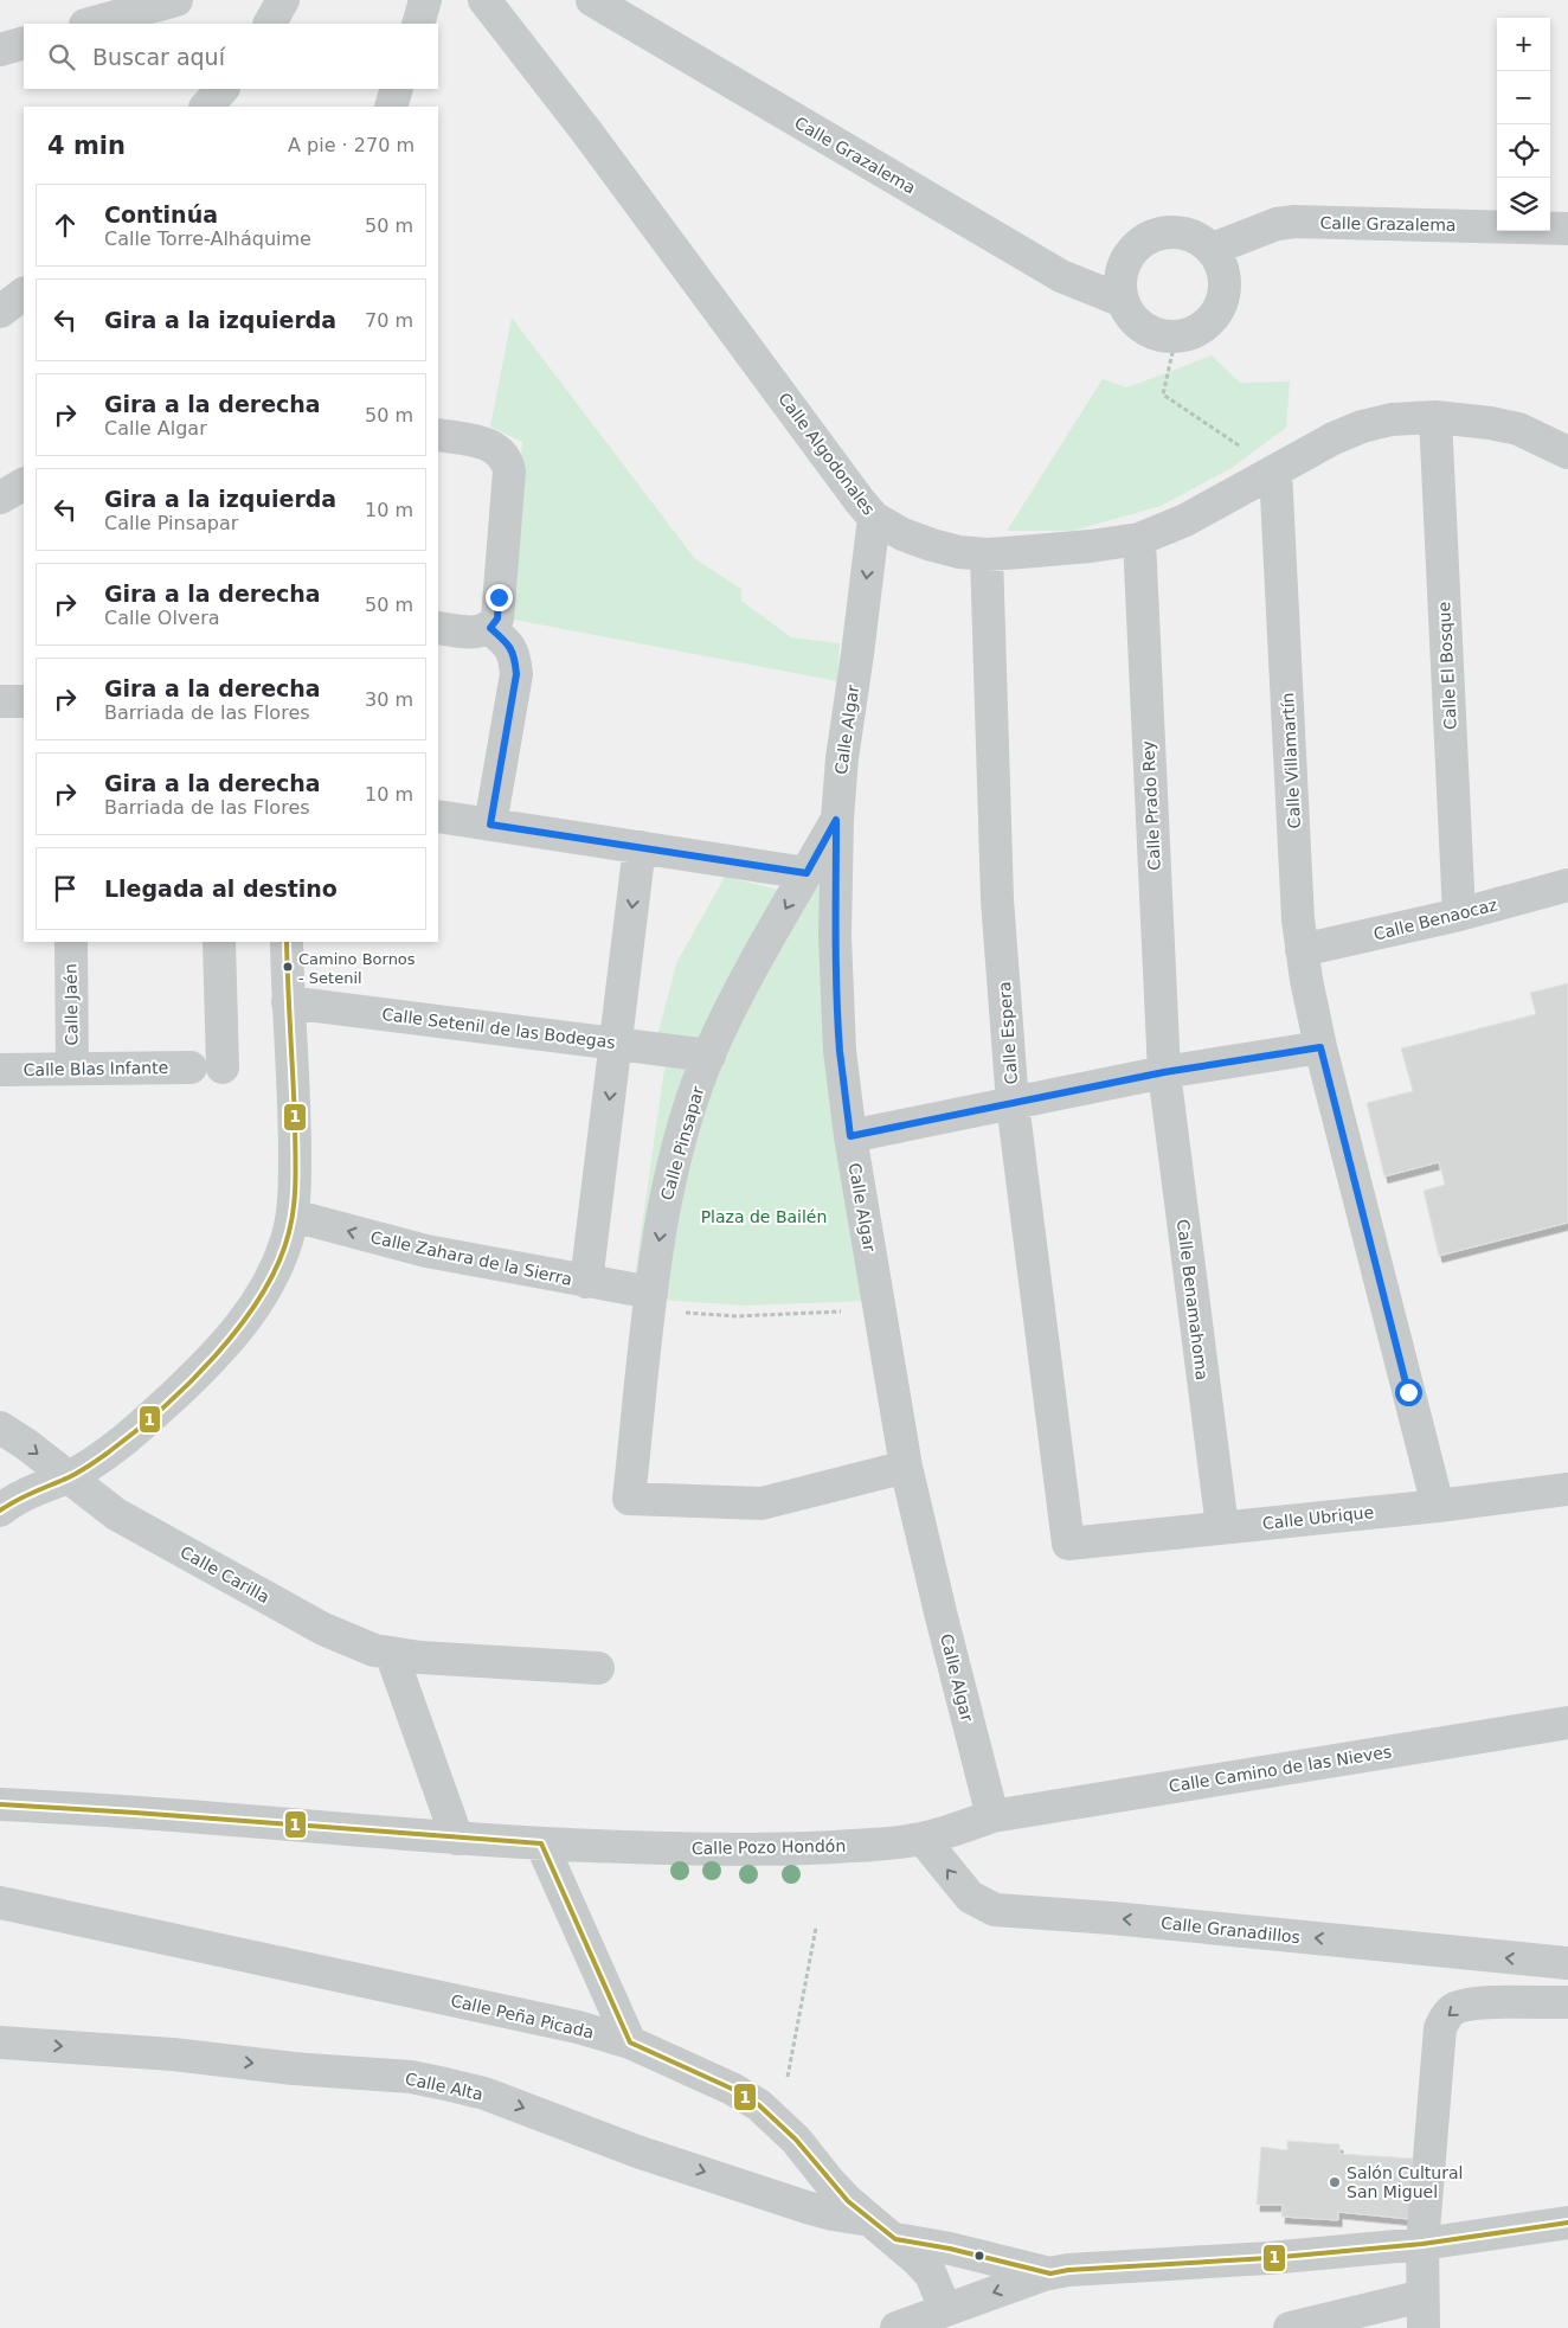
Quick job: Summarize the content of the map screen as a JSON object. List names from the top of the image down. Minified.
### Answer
{"streets":{"street":["Calle Grazalema","Calle Algodonales","Calle El Bosque","Calle Algar","Calle Villamartín","Calle Prado Rey","Calle Benaocaz","Calle Jaén","Calle Setenil de las Bodegas","Calle Espera","Calle Blas Infante","Calle Pinsapar","Calle Zahara de la Sierra","Calle Benamahoma","Calle Ubrique","Calle Carilla","Calle Camino de las Nieves","Calle Pozo Hondón","Calle Granadillos","Calle Peña Picada","Calle Alta"]},"crossings":[["Calle Algodonales","Calle El Bosque"],["Calle Algodonales","Calle Algar"],["Calle Algodonales","Calle Villamartín"],["Calle Algodonales","Calle Prado Rey"],["Calle Algodonales","Calle Espera"],["Calle El Bosque","Calle Benaocaz"],["Calle Algar","Calle Pinsapar"],["Calle Algar","Calle Camino de las Nieves"],["Calle Algar","Calle Pozo Hondón"],["Calle Villamartín","Calle Benaocaz"],["Calle Villamartín","Calle Ubrique"],["Calle Prado Rey","Calle Benamahoma"],["Calle Jaén","Calle Blas Infante"],["Calle Setenil de las Bodegas","Calle Pinsapar"],["Calle Espera","Calle Ubrique"],["Calle Pinsapar","Calle Zahara de la Sierra"],["Calle Benamahoma","Calle Ubrique"],["Calle Camino de las Nieves","Calle Pozo Hondón"],["Calle Pozo Hondón","Calle Granadillos"],["Calle Peña Picada","Calle Alta"]],"one_way":["Calle Zahara de la Sierra","Calle Granadillos","Calle Alta"],"parks":["Plaza de Bailén"],"places":["Camino Bornos - Setenil","Salón Cultural San Miguel"],"lines":["transit line 1"],"page":{"map_buttons":["+","−"],"search":"Buscar aquí","heading":["4 min","A pie · 270 m"],"list":[["Continúa","Calle Torre-Alháquime","50 m"],["Gira a la izquierda","70 m"],["Gira a la derecha","Calle Algar","50 m"],["Gira a la izquierda","Calle Pinsapar","10 m"],["Gira a la derecha","Calle Olvera","50 m"],["Gira a la derecha","Barriada de las Flores","30 m"],["Gira a la derecha","Barriada de las Flores","10 m"],"Llegada al destino"]}}
